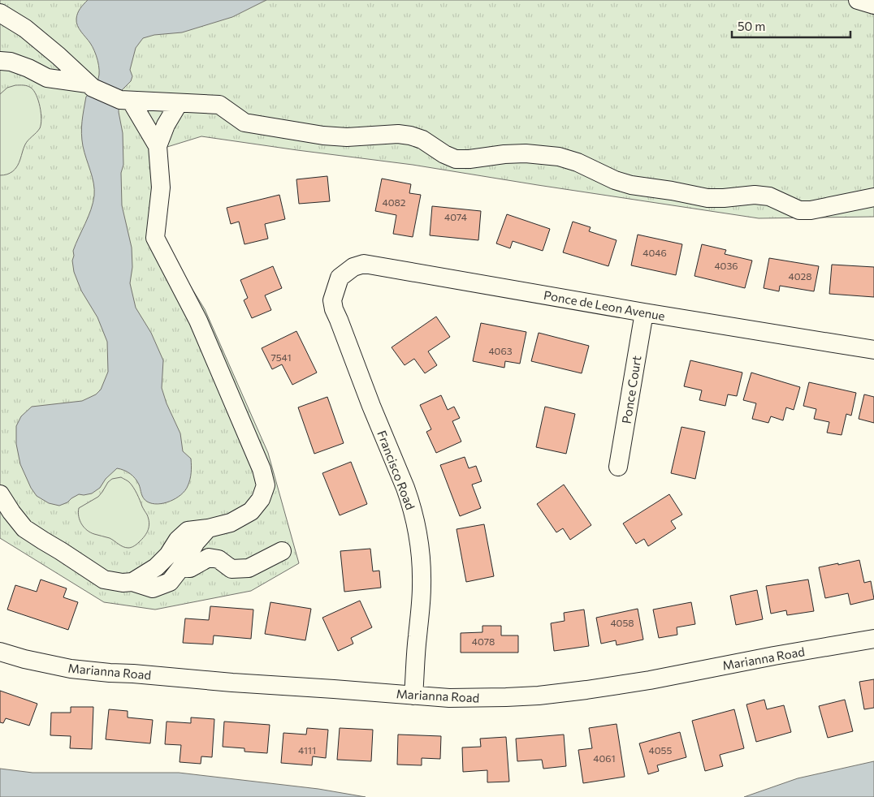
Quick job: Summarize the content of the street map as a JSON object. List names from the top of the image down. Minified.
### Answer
{"streets":{"street":["Ponce de Leon Avenue","Ponce Court","Francisco Road","Marianna Road"]},"crossings":[["Ponce de Leon Avenue","Ponce Court"],["Ponce de Leon Avenue","Francisco Road"],["Francisco Road","Marianna Road"]],"house_numbers":["4082","4074","4046","4036","4028","4063","7541","4058","4078","4111","4055","4061"],"scale_bar":"50 m"}
